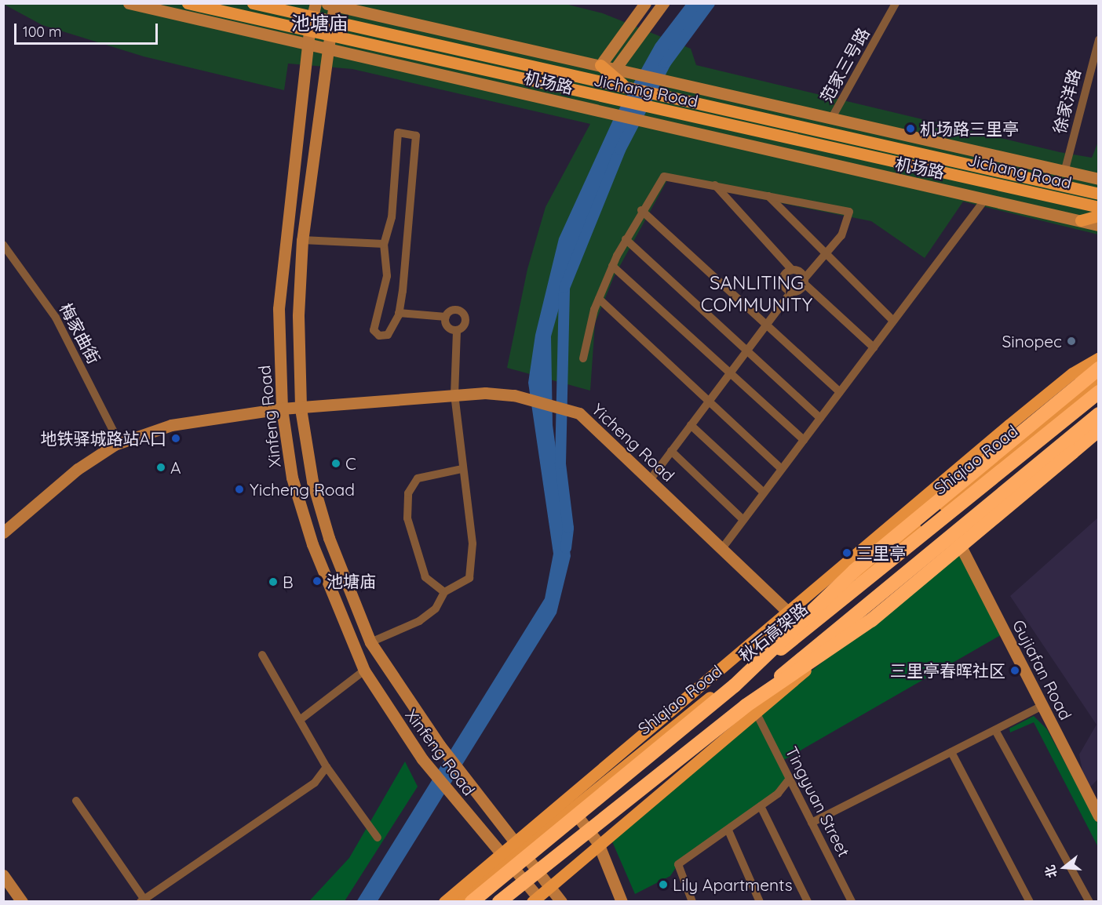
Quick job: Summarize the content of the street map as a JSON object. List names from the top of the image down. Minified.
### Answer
{"streets":{"highway":["秋石高架路"],"main road":["机场路","Jichang Road","Xinfeng Road","Yicheng Road","Shiqiao Road","Gujiafan Road"],"street":["范家三号路","徐家洋路","梅家曲街","Tingyuan Street"]},"crossings":[["范家三号路","机场路"],["机场路","徐家洋路"],["机场路","Xinfeng Road"],["Jichang Road","Xinfeng Road"],["梅家曲街","Yicheng Road"],["Xinfeng Road","Yicheng Road"],["Xinfeng Road","Shiqiao Road"],["Yicheng Road","Shiqiao Road"]],"districts":["池塘庙","SANLITING COMMUNITY"],"places":["机场路三里亭","Sinopec","地铁驿城路站A口","C","A","Yicheng Road","三里亭","池塘庙","B","三里亭春晖社区","Lily Apartments"],"scale_bar":"100 m","north":"left"}
